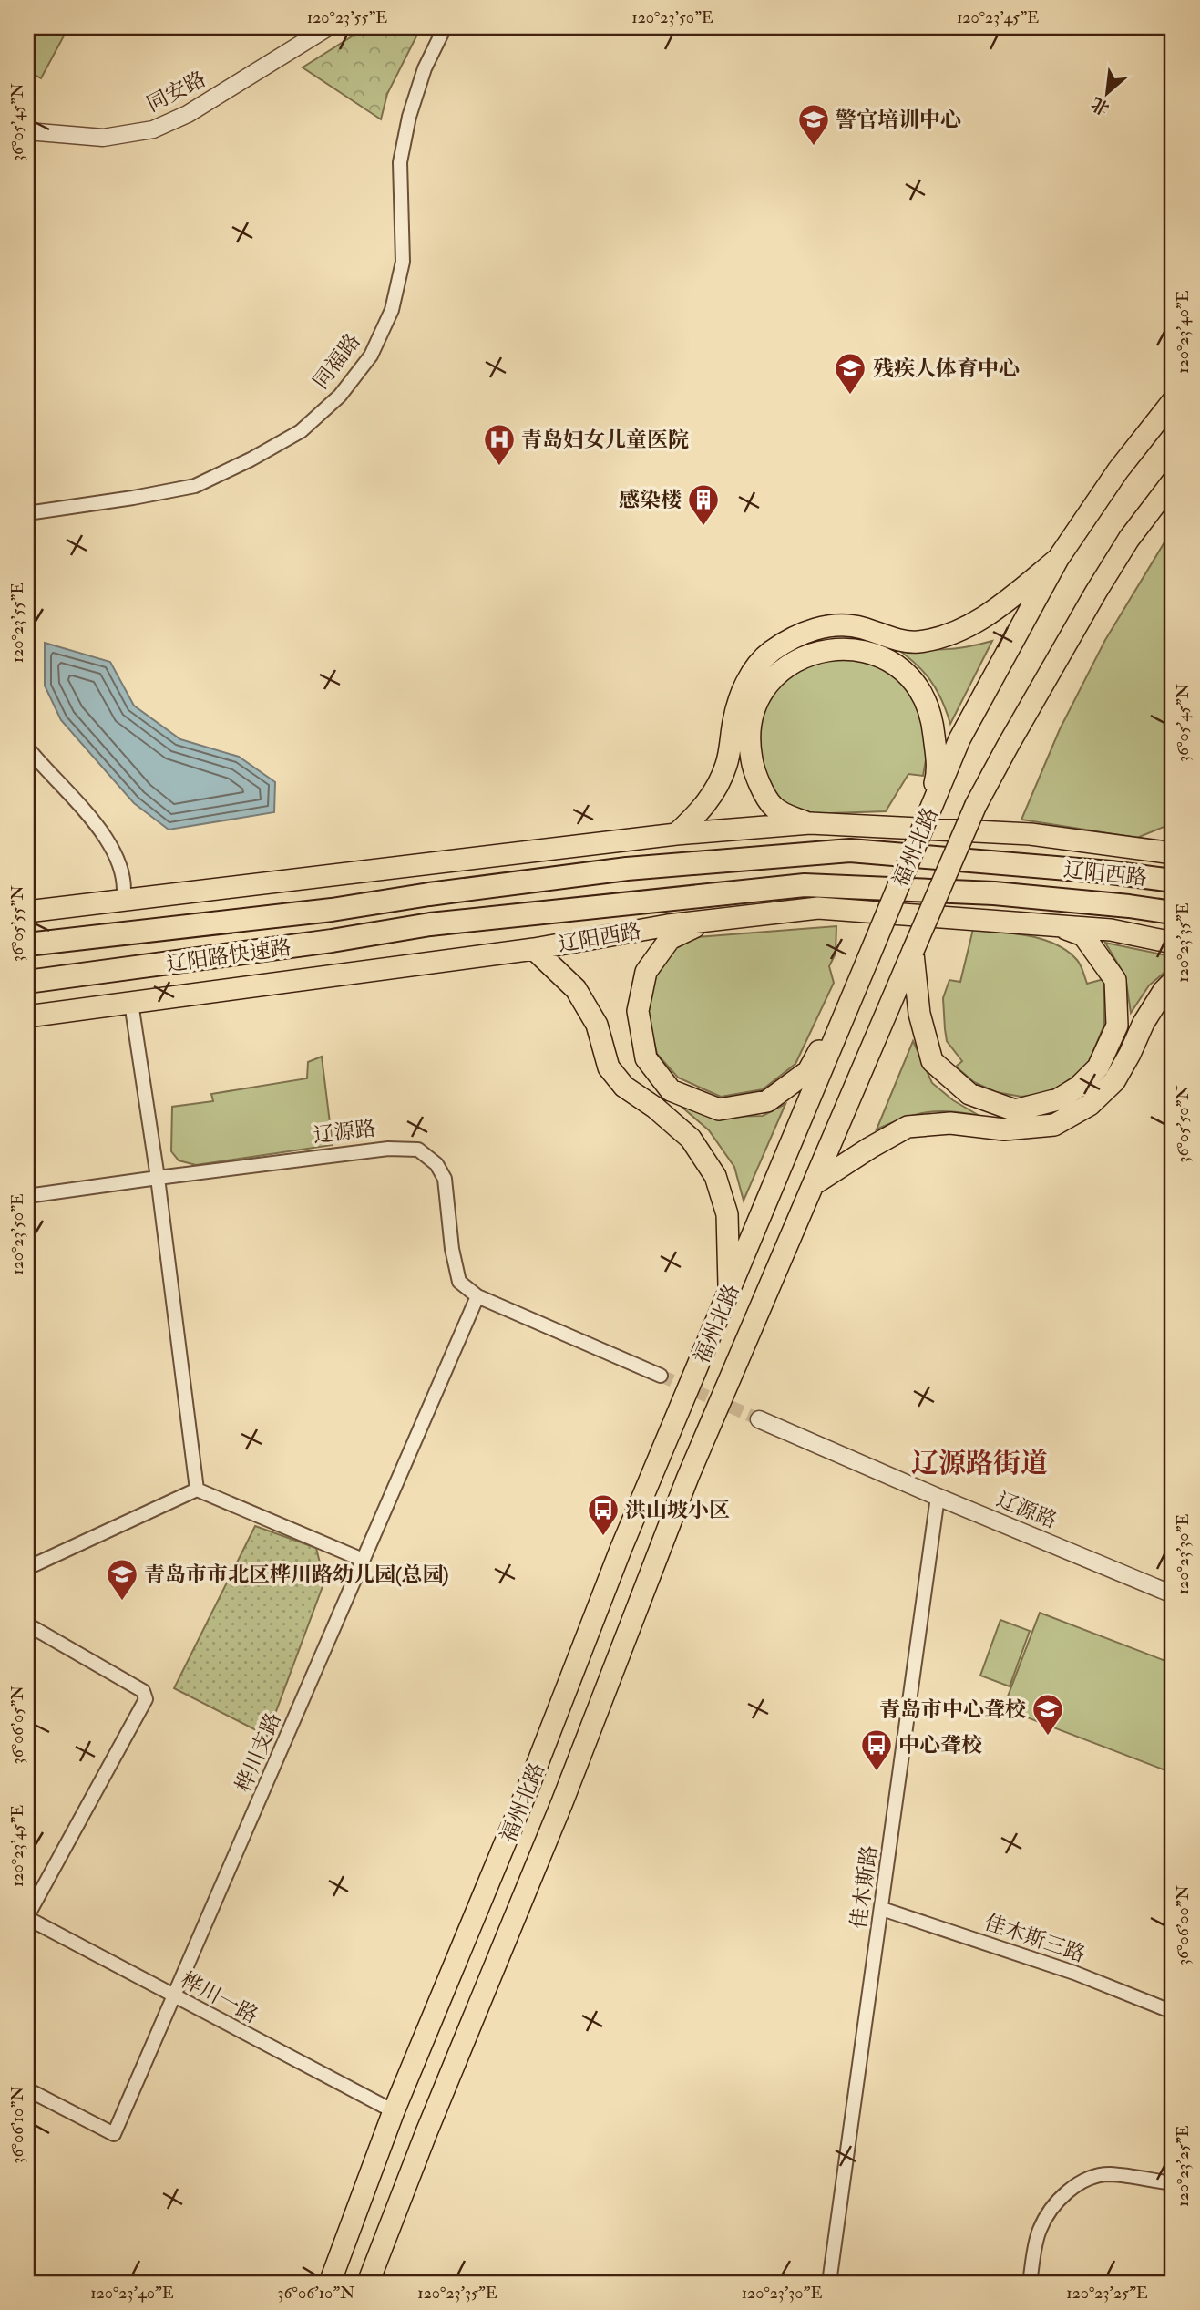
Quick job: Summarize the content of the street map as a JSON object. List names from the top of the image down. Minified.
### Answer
{"streets":{"highway":["辽阳西路","辽阳路快速路"],"main road":["福州北路"],"street":["同安路","同福路","辽源路","桦川支路","佳木斯路","佳木斯三路","桦川一路"]},"crossings":[["福州北路","桦川一路"],["辽阳西路","辽阳路快速路"],["辽源路","桦川支路"],["辽源路","佳木斯路"],["桦川支路","桦川一路"],["佳木斯路","佳木斯三路"]],"districts":["辽源路街道"],"places":{"school or university":["警官培训中心","残疾人体育中心","青岛市市北区桦川路幼儿园(总园)","青岛市中心聋校"],"hospital":["青岛妇女儿童医院"],"building":["感染楼"],"bus stop":["洪山坡小区","中心聋校"]},"north":"bottom left","coordinates":["120°23'55\"E","120°23'50\"E","120°23'45\"E","36°05'45\"N","120°23'40\"E","36°05'55\"N","120°23'35\"E","36°05'50\"N","120°23'30\"E","36°06'05\"N","36°06'00\"N","36°06'10\"N","120°23'25\"E"]}
